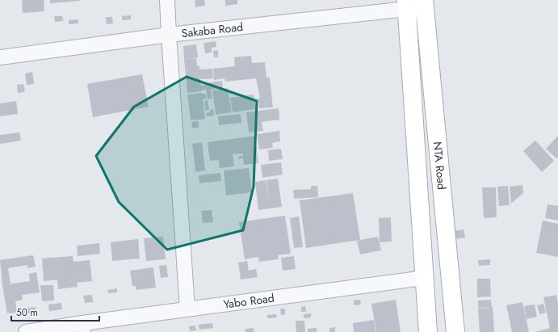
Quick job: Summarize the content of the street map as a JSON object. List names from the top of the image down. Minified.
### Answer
{"streets":{"main road":["NTA Road"],"street":["Sakaba Road","Yabo Road"]},"crossings":[["Sakaba Road","NTA Road"],["NTA Road","Yabo Road"]],"scale_bar":"50 m"}
